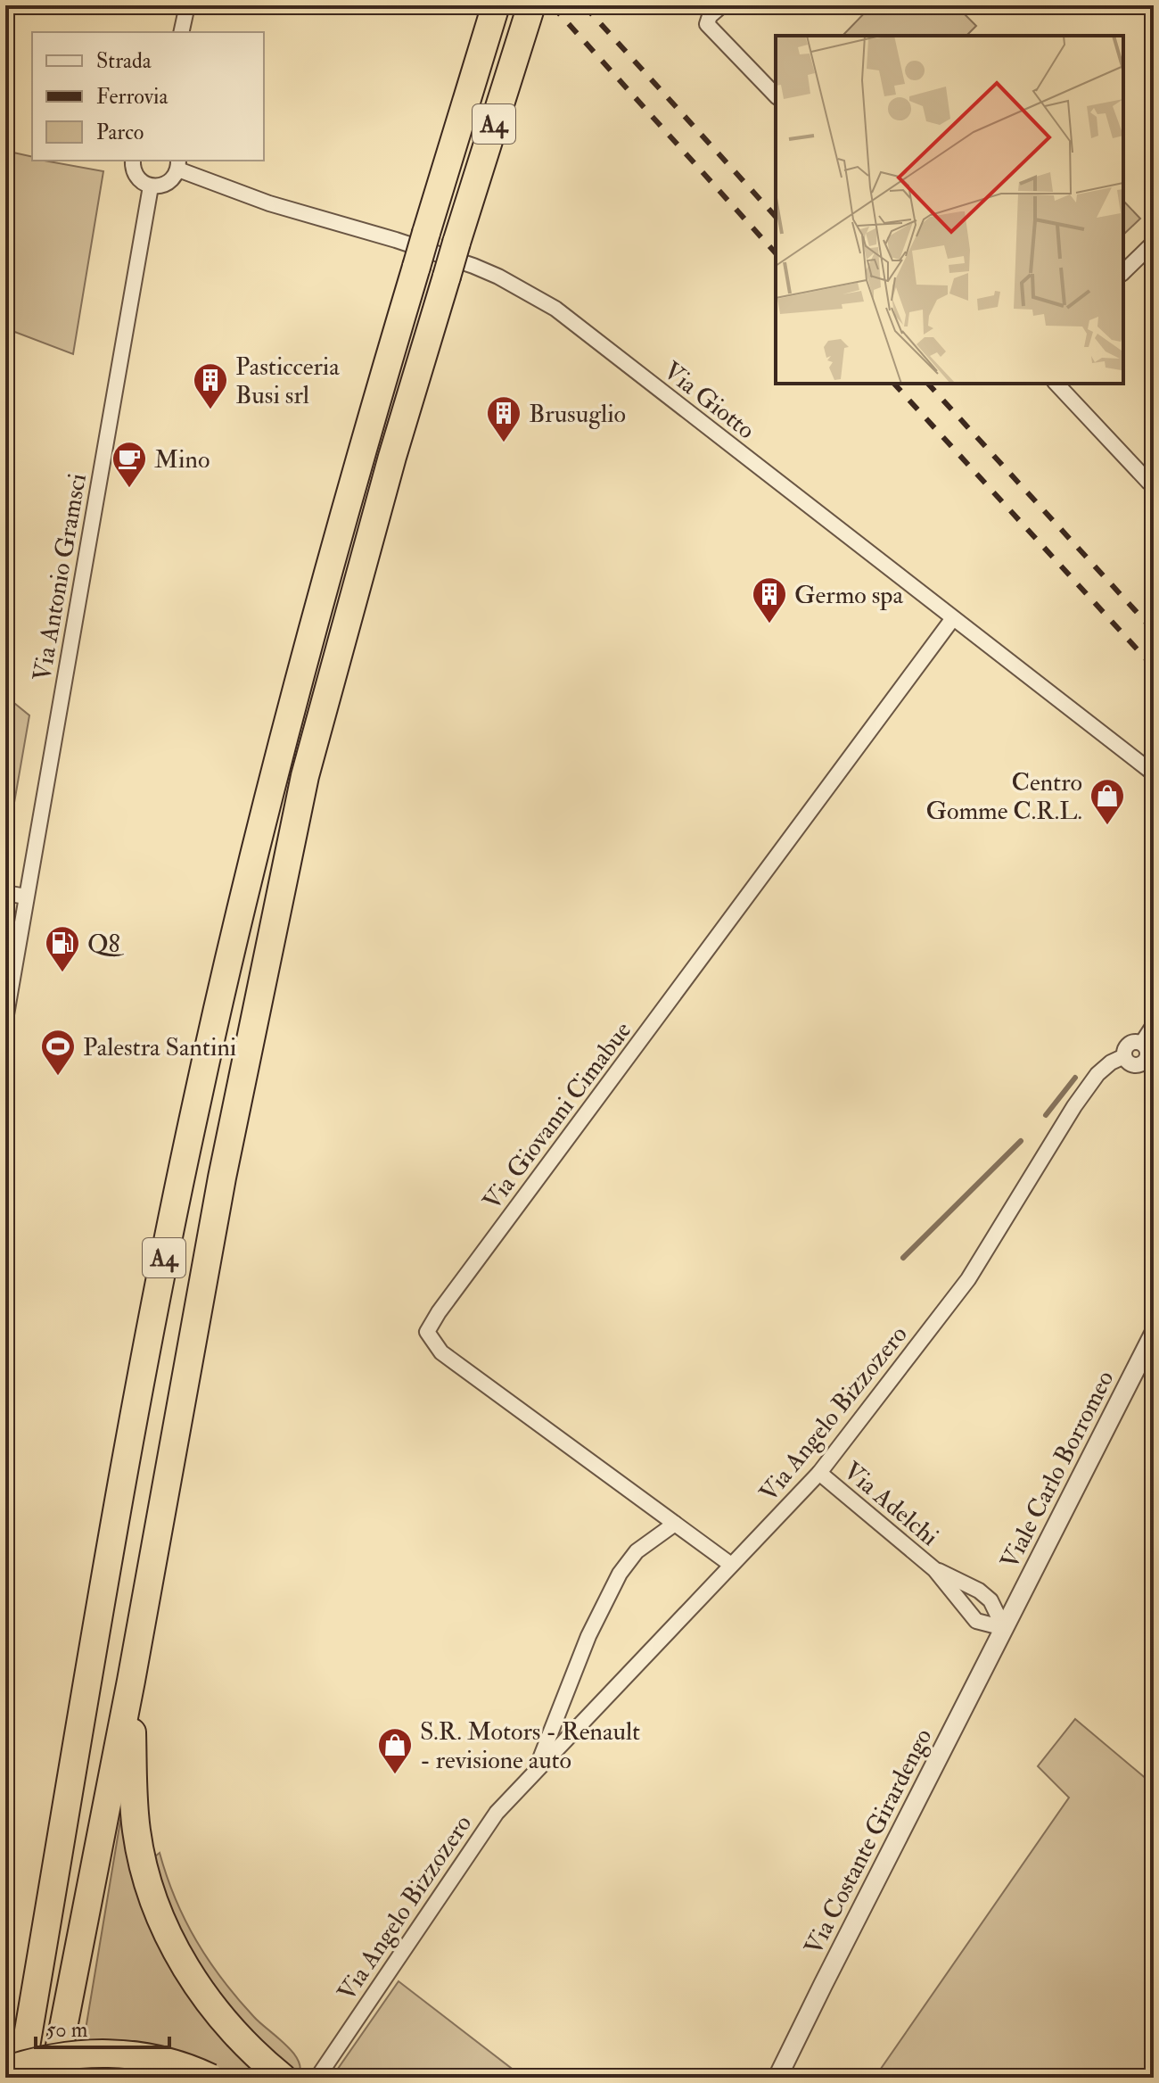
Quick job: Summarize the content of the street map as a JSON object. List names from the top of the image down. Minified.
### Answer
{"streets":{"highway":["A4"],"street":["Via Giotto","Via Antonio Gramsci","Via Giovanni Cimabue","Via Angelo Bizzozero","Viale Carlo Borromeo","Via Adelchi","Via Costante Girardengo"]},"crossings":[["Via Giotto","Via Giovanni Cimabue"],["Via Giovanni Cimabue","Via Angelo Bizzozero"],["Via Angelo Bizzozero","Via Adelchi"],["Viale Carlo Borromeo","Via Costante Girardengo"]],"places":{"building":["Pasticceria Busi srl","Brusuglio","Germo spa"],"cafe":["Mino"],"shop":["Centro Gomme C.R.L.","S.R. Motors - Renault - revisione auto"],"fuel station":["Q8"],"sports":["Palestra Santini"]},"legend":["Strada","Ferrovia","Parco"],"scale_bar":"50 m"}
